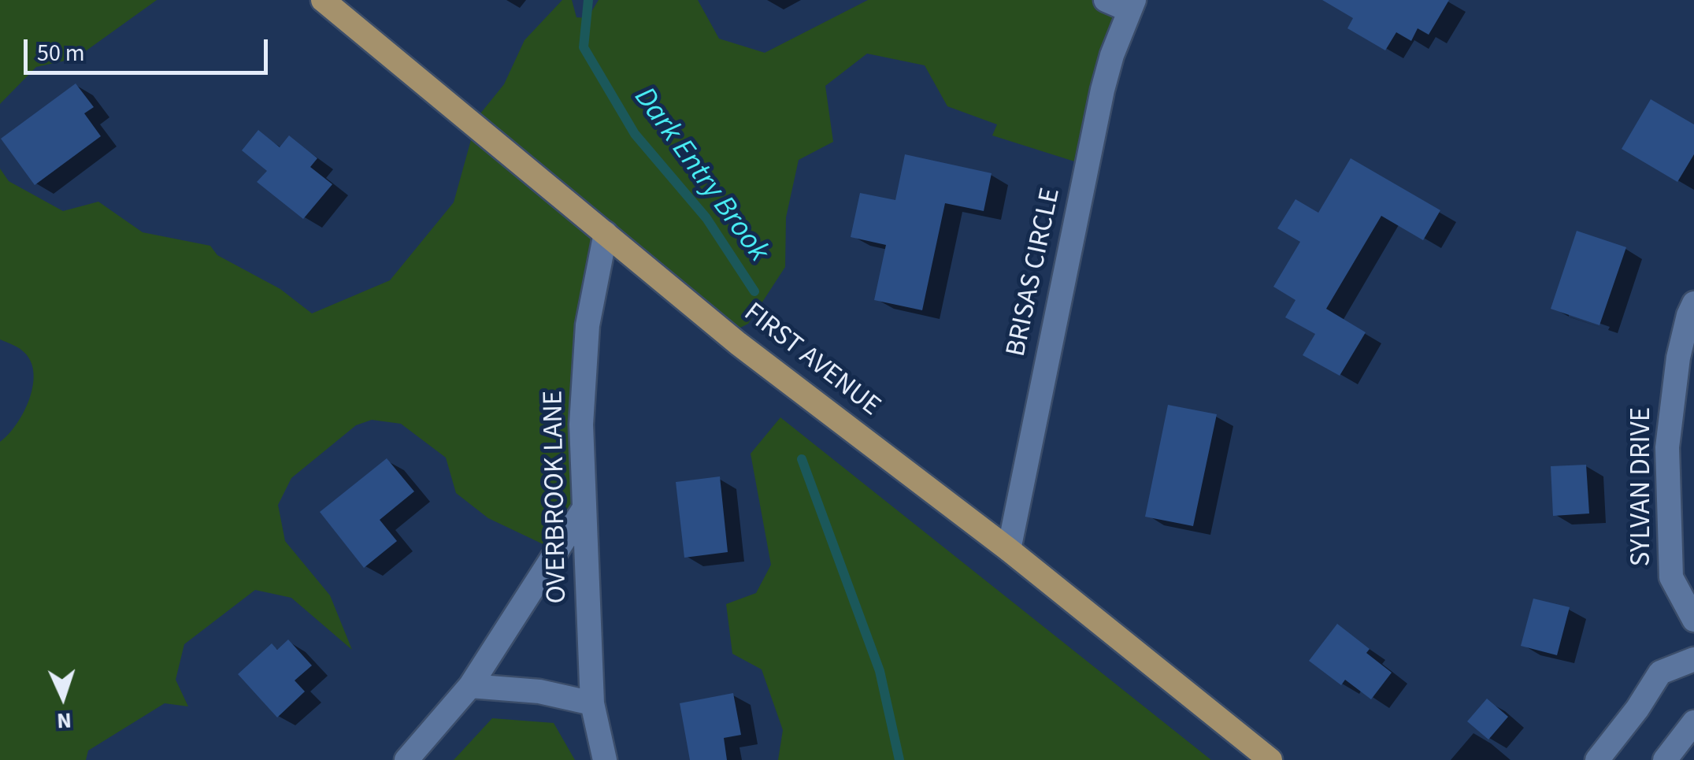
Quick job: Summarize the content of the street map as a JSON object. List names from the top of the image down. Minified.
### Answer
{"streets":{"main road":["FIRST AVENUE"],"street":["BRISAS CIRCLE","SYLVAN DRIVE","OVERBROOK LANE"]},"crossings":[["BRISAS CIRCLE","FIRST AVENUE"],["FIRST AVENUE","OVERBROOK LANE"]],"water":["Dark Entry Brook"],"scale_bar":"50 m","north":"bottom"}
